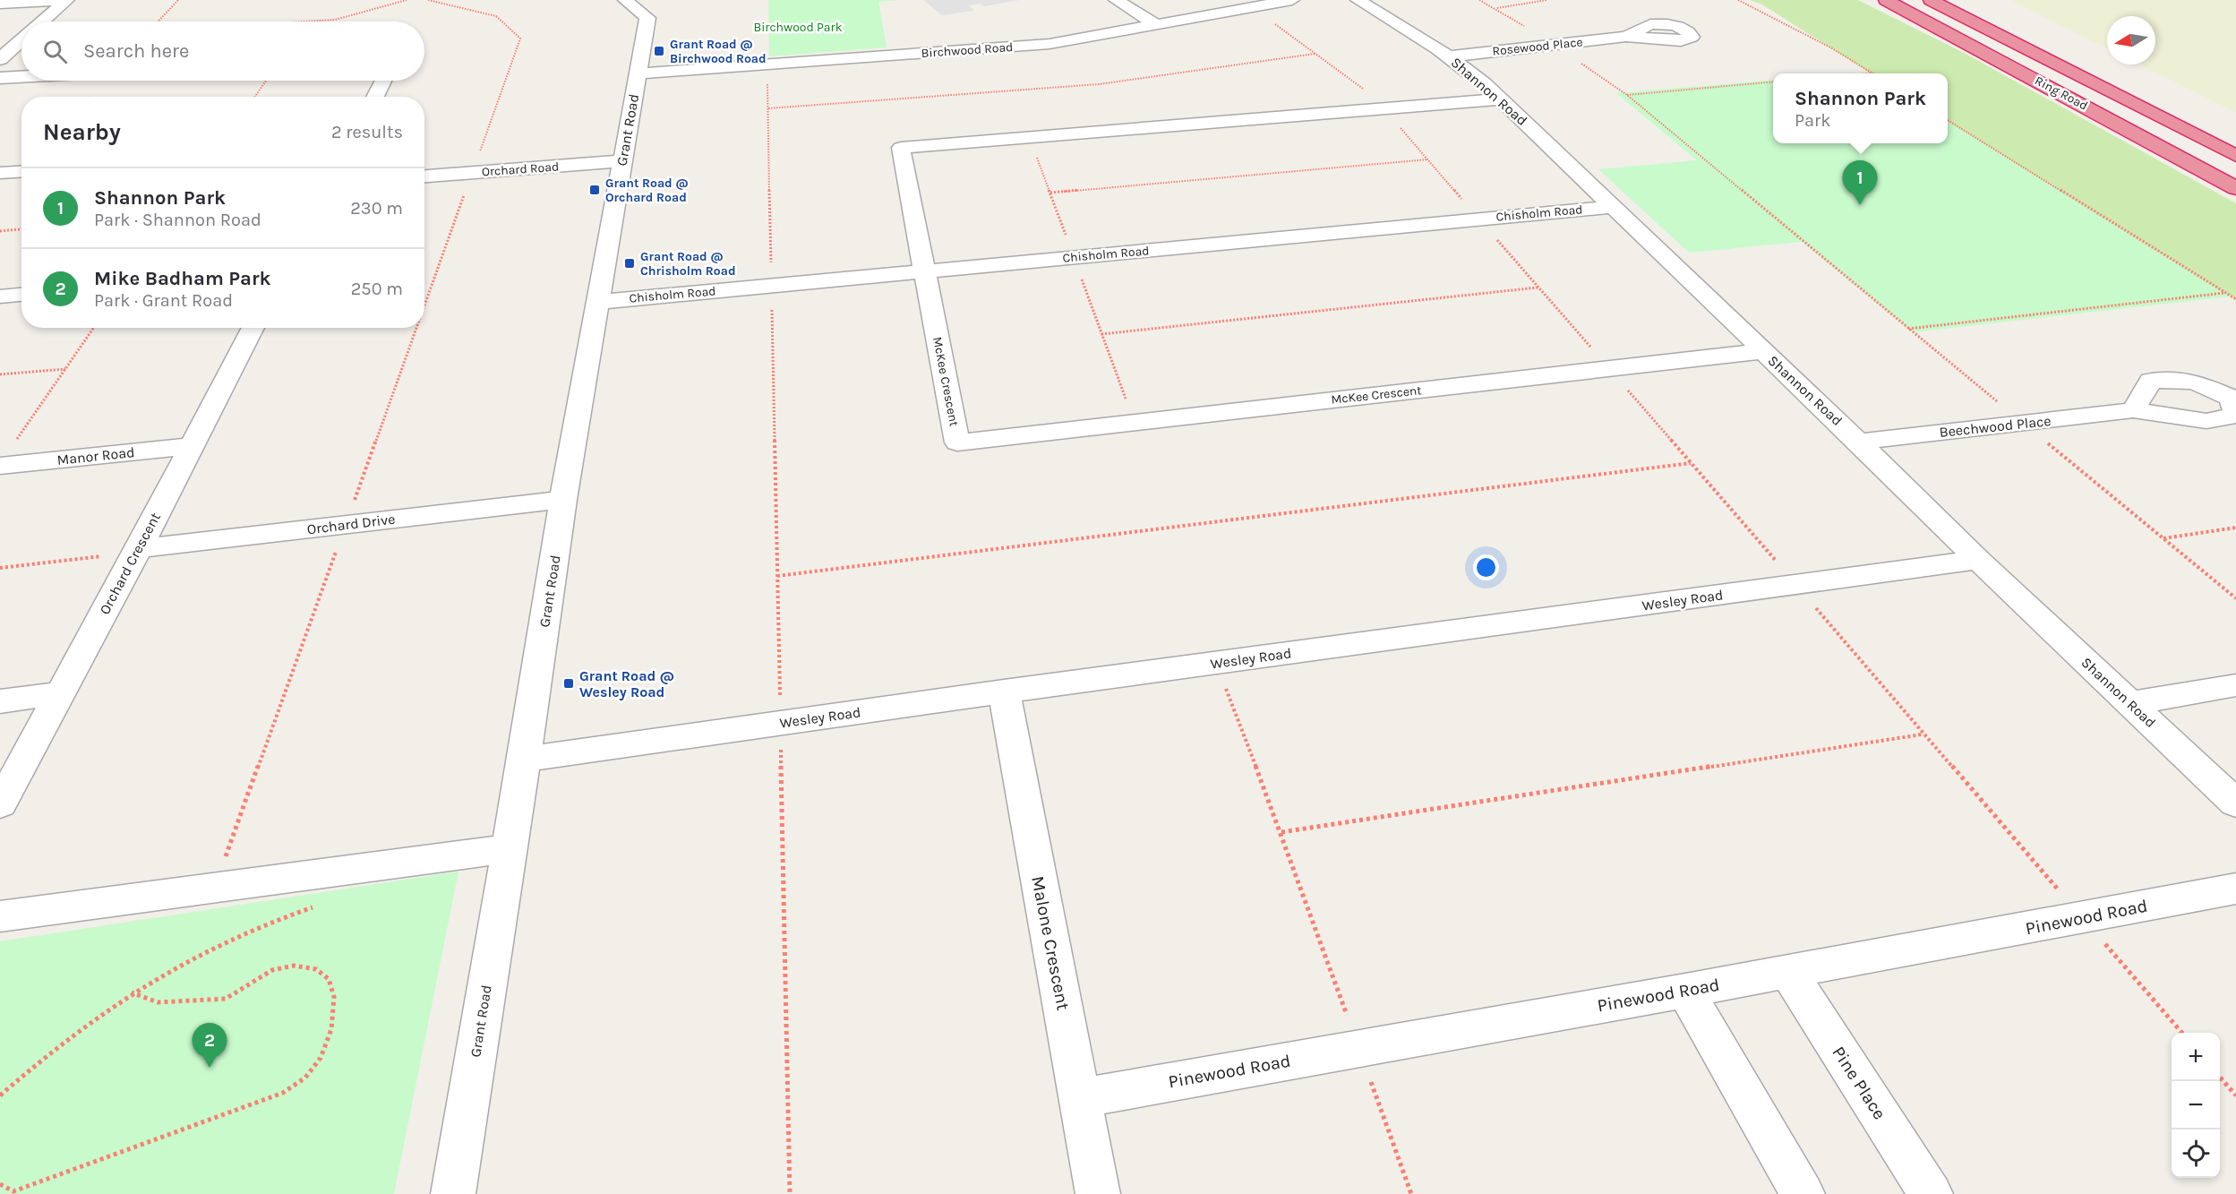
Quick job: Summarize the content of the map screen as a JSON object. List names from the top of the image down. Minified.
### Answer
{"streets":{"highway":["Ring Road"],"street":["Rosewood Place","Birchwood Road","Shannon Road","Grant Road","Orchard Road","Chisholm Road","McKee Crescent","Beechwood Place","Manor Road","Orchard Drive","Orchard Crescent","Wesley Road","Pinewood Road","Malone Crescent","Pine Place"]},"crossings":[["Rosewood Place","Shannon Road"],["Birchwood Road","Grant Road"],["Shannon Road","Chisholm Road"],["Shannon Road","McKee Crescent"],["Shannon Road","Beechwood Place"],["Shannon Road","Wesley Road"],["Grant Road","Orchard Road"],["Grant Road","Chisholm Road"],["Grant Road","Orchard Drive"],["Grant Road","Wesley Road"],["Chisholm Road","McKee Crescent"],["Manor Road","Orchard Crescent"],["Orchard Drive","Orchard Crescent"],["Wesley Road","Malone Crescent"],["Pinewood Road","Malone Crescent"],["Pinewood Road","Pine Place"]],"parks":["Birchwood Park"],"places":{"transit":["Grant Road @ Birchwood Road","Grant Road @ Orchard Road","Grant Road @ Chrisholm Road","Grant Road @ Wesley Road"]},"north":"left","page":{"search":"Search here","popup":["Shannon Park","Park"],"heading":["Nearby","2 results"],"pins":["1","2"],"list":[{"mark":"1","name":"Shannon Park","note":"Park · Shannon Road","value":"230 m"},{"mark":"2","name":"Mike Badham Park","note":"Park · Grant Road","value":"250 m"}],"map_buttons":["+","−"]}}
